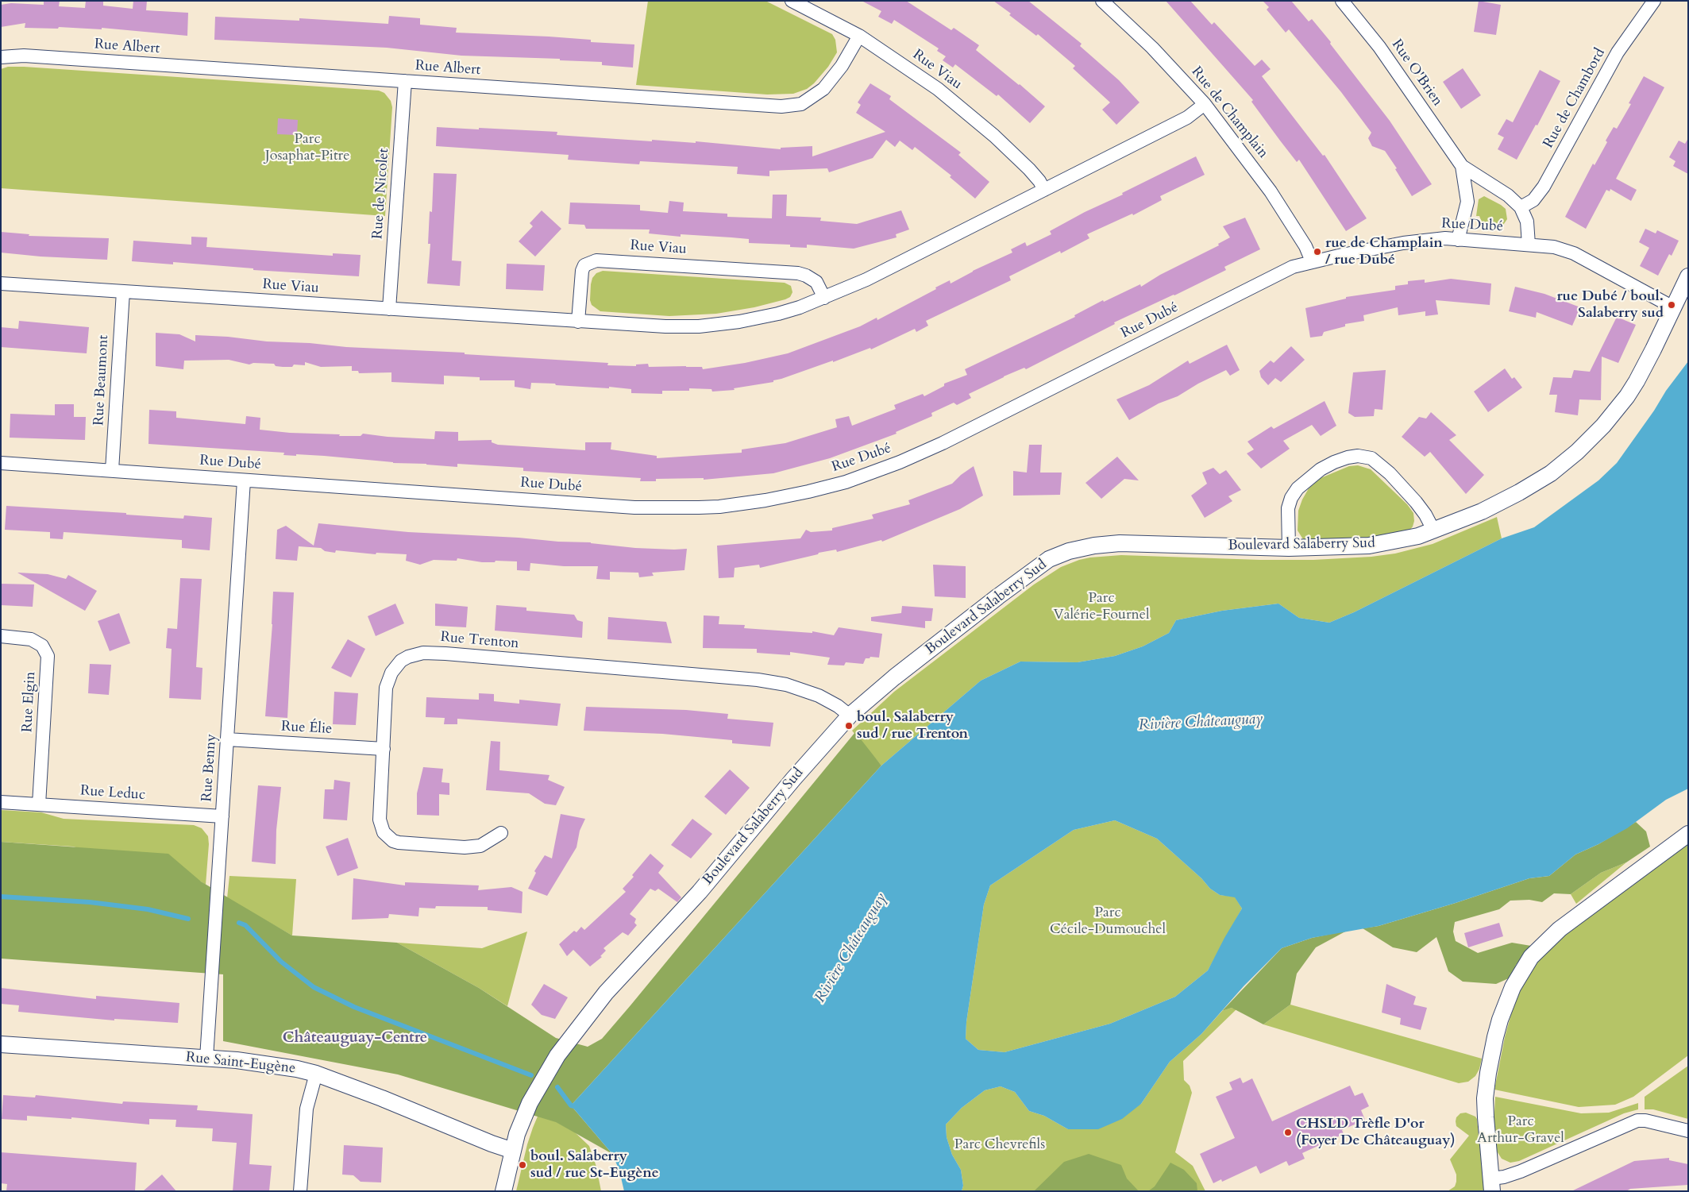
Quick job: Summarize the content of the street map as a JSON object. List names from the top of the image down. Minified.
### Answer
{"streets":{"street":["Rue Albert","Rue Viau","Rue O'Brien","Rue de Chambord","Rue de Champlain","Rue de Nicolet","Rue Dubé","Rue Beaumont","Boulevard Salaberry Sud","Rue Trenton","Rue Elgin","Rue Élie","Rue Benny","Rue Leduc","Rue Saint-Eugène"]},"crossings":[["Rue Albert","Rue Viau"],["Rue Albert","Rue de Nicolet"],["Rue Viau","Rue de Champlain"],["Rue Viau","Rue de Nicolet"],["Rue Viau","Rue Beaumont"],["Rue O'Brien","Rue de Chambord"],["Rue O'Brien","Rue Dubé"],["Rue de Champlain","Rue Dubé"],["Rue Dubé","Rue Beaumont"],["Rue Dubé","Boulevard Salaberry Sud"],["Rue Dubé","Rue Benny"],["Boulevard Salaberry Sud","Rue Trenton"],["Boulevard Salaberry Sud","Rue Saint-Eugène"],["Rue Trenton","Rue Élie"],["Rue Elgin","Rue Leduc"],["Rue Élie","Rue Benny"],["Rue Benny","Rue Leduc"],["Rue Benny","Rue Saint-Eugène"]],"districts":["Châteauguay-Centre"],"water":["Rivière Châteauguay"],"parks":["Parc Josaphat-Pitre","Parc Valérie-Fournel","Parc Cécile-Dumouchel","Parc Arthur-Gravel","Parc Chevrefils"],"places":["rue de Champlain / rue Dubé","rue Dubé / boul. Salaberry sud","boul. Salaberry sud / rue Trenton","CHSLD Trèfle D'or (Foyer De Châteauguay)","boul. Salaberry sud / rue St-Eugène"]}
